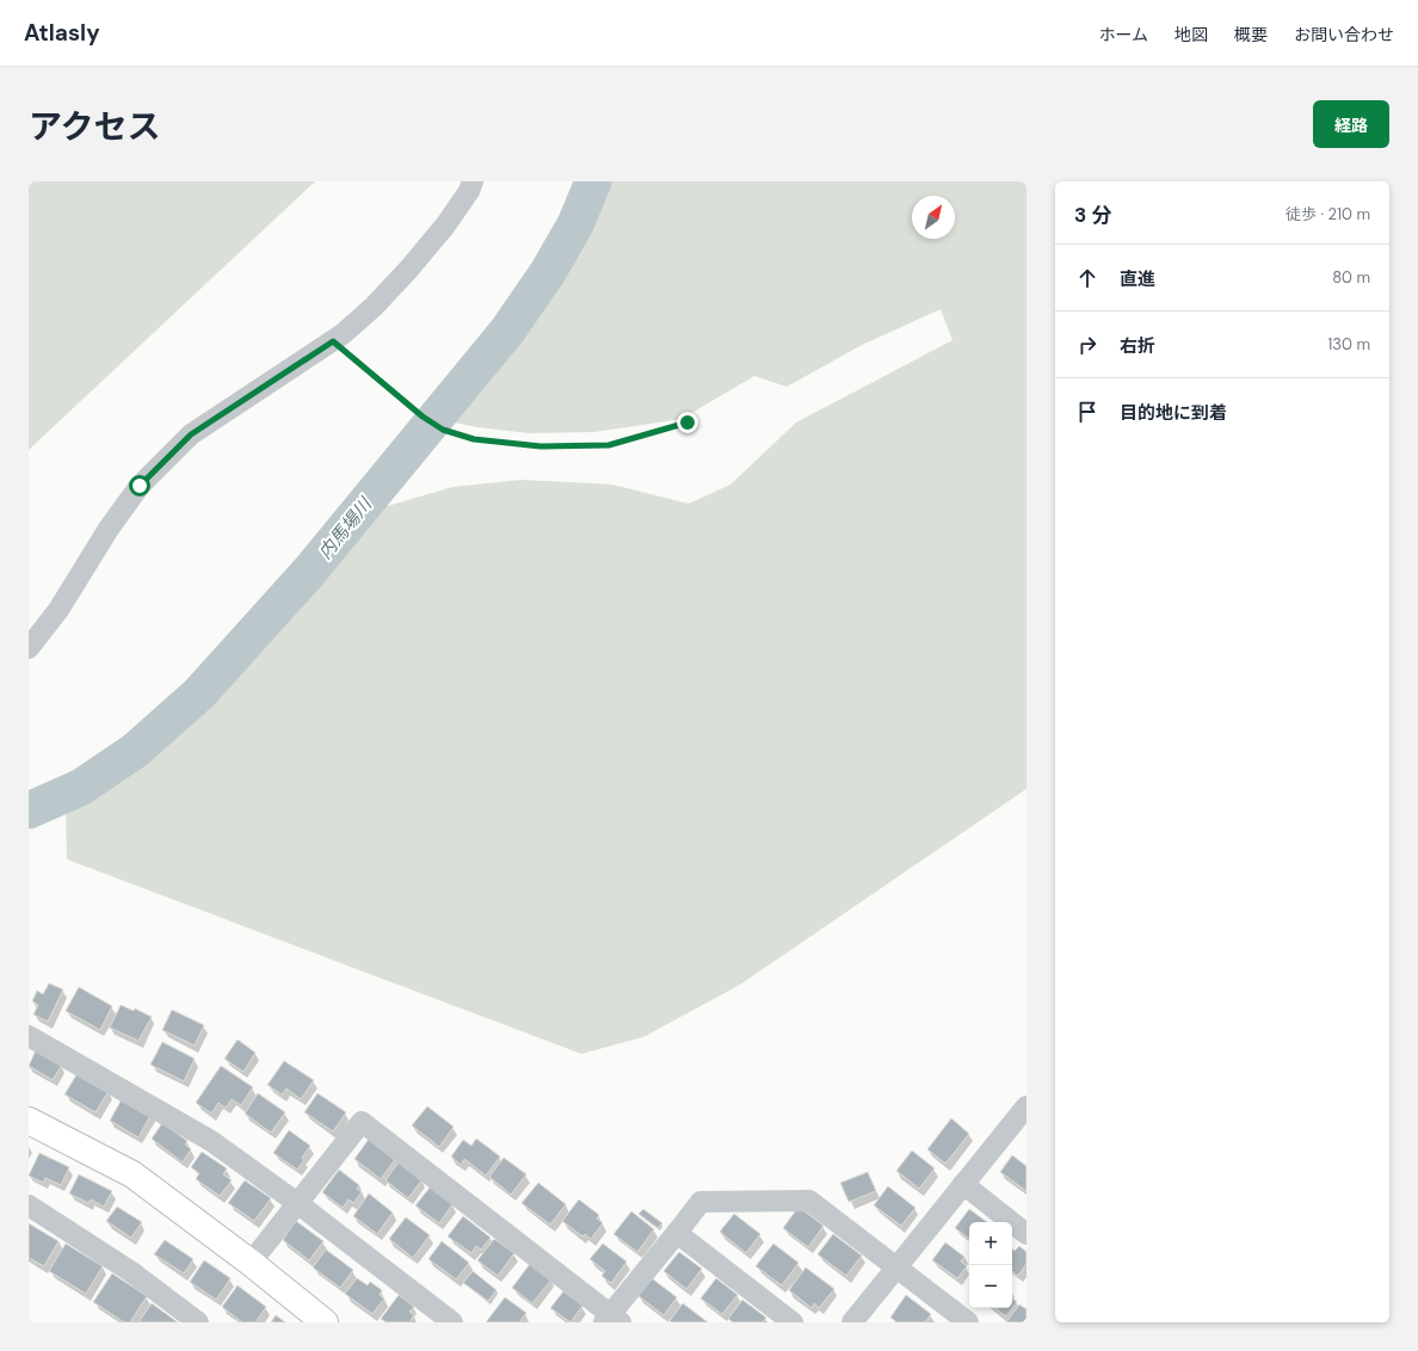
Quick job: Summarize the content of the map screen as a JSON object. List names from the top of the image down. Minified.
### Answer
{"water":["内馬場川"],"north":"top right","page":{"header":"Atlasly","nav":["ホーム","地図","概要","お問い合わせ"],"title":"アクセス","buttons":"経路","heading":["3 分","徒歩 · 210 m"],"list":[["直進","80 m"],["右折","130 m"],"目的地に到着"],"map_buttons":["+","−"]}}
